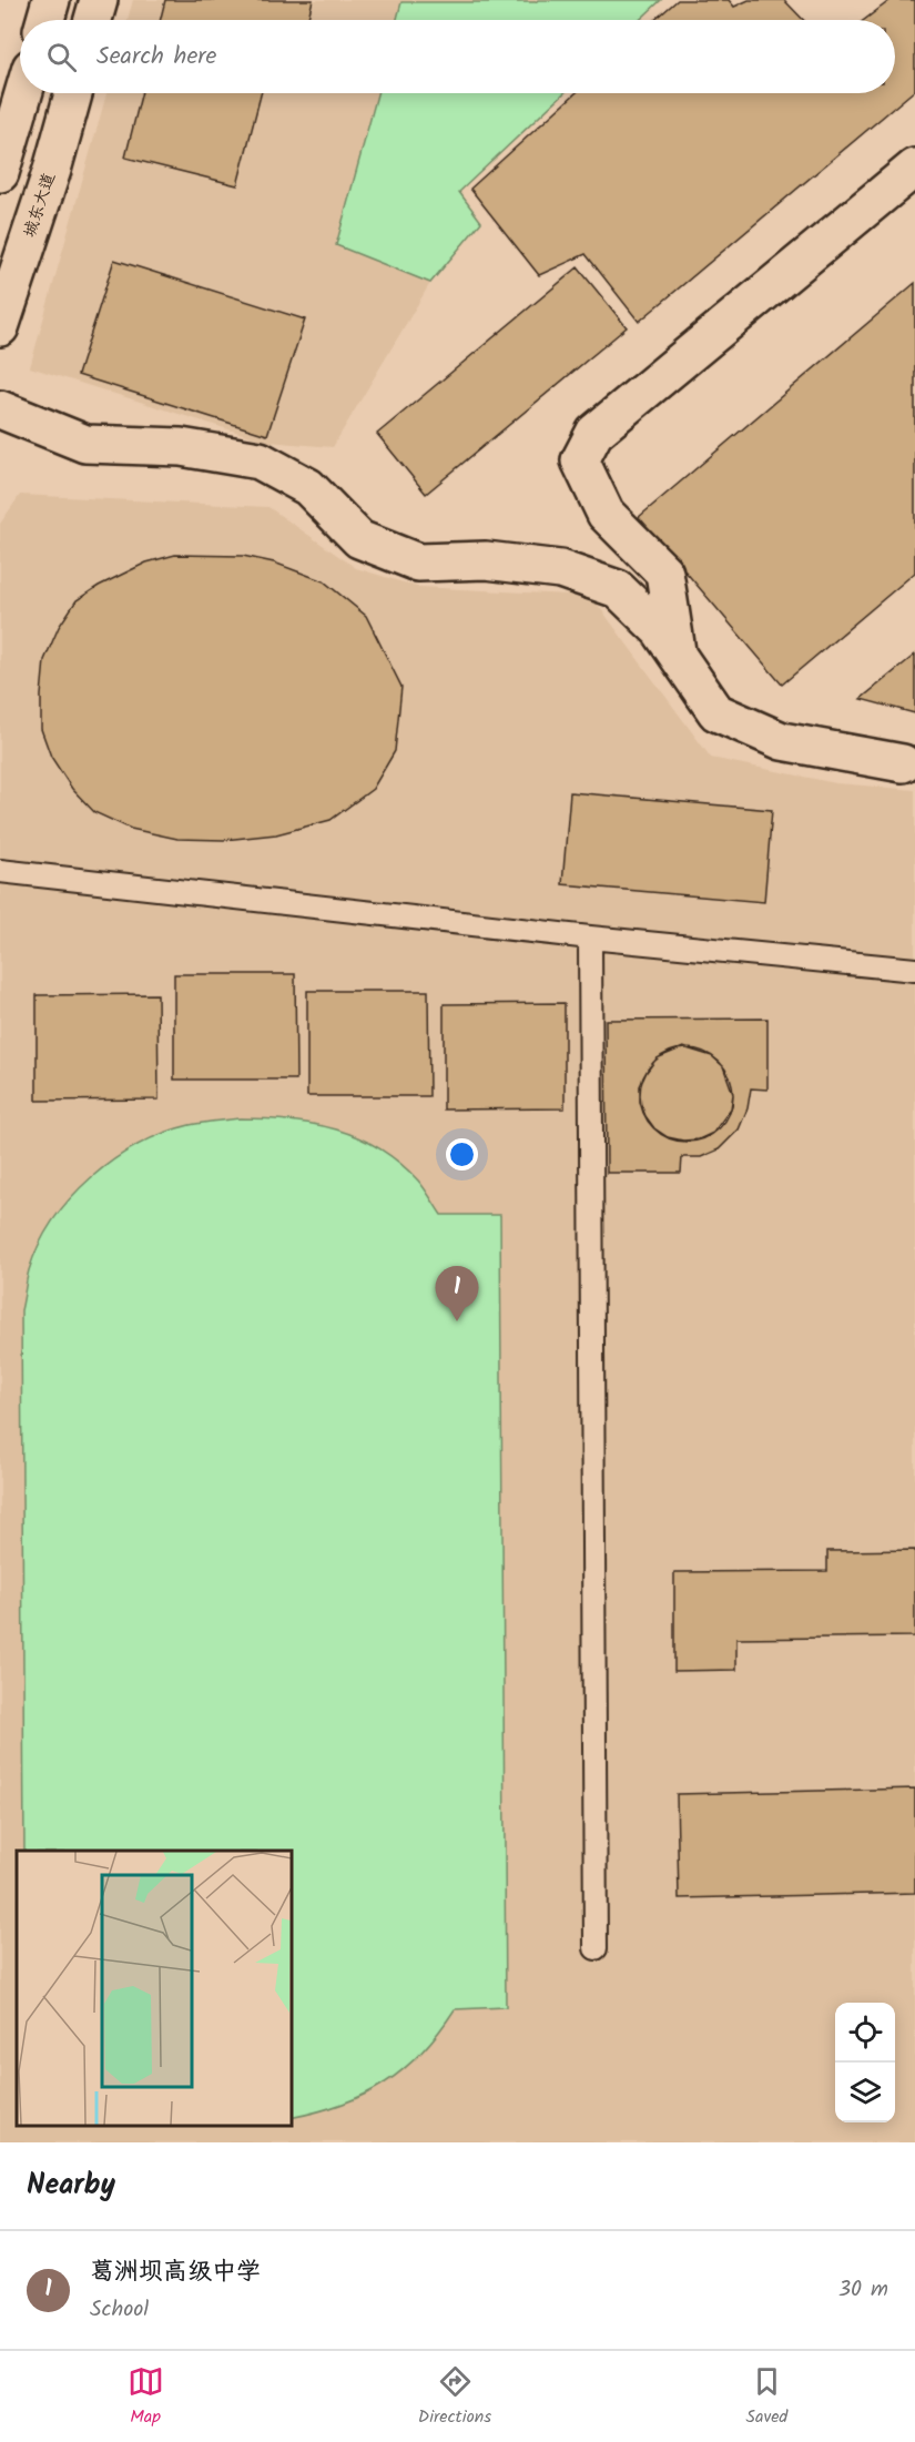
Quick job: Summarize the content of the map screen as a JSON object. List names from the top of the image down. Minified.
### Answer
{"streets":{"main road":["城东大道"]},"page":{"search":"Search here","pins":"1","heading":"Nearby","list":[{"mark":"1","name":"葛洲坝高级中学","note":"School","value":"30 m"}],"nav":["Map","Directions","Saved"]}}
